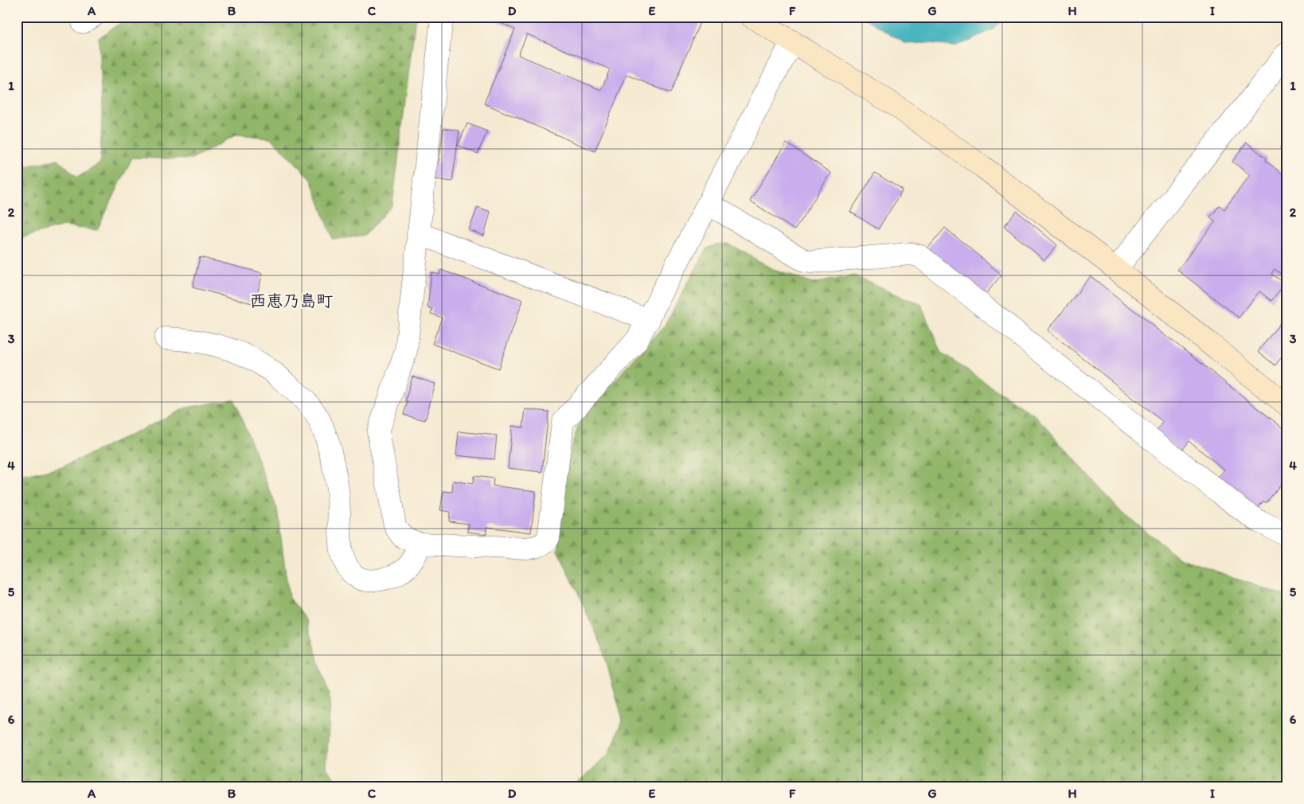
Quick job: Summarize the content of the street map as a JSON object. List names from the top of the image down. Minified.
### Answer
{"districts":["西恵乃島町"],"grid":{"columns":["A","B","C","D","E","F","G","H","I"],"rows":["1","2","3","4","5","6"]}}
